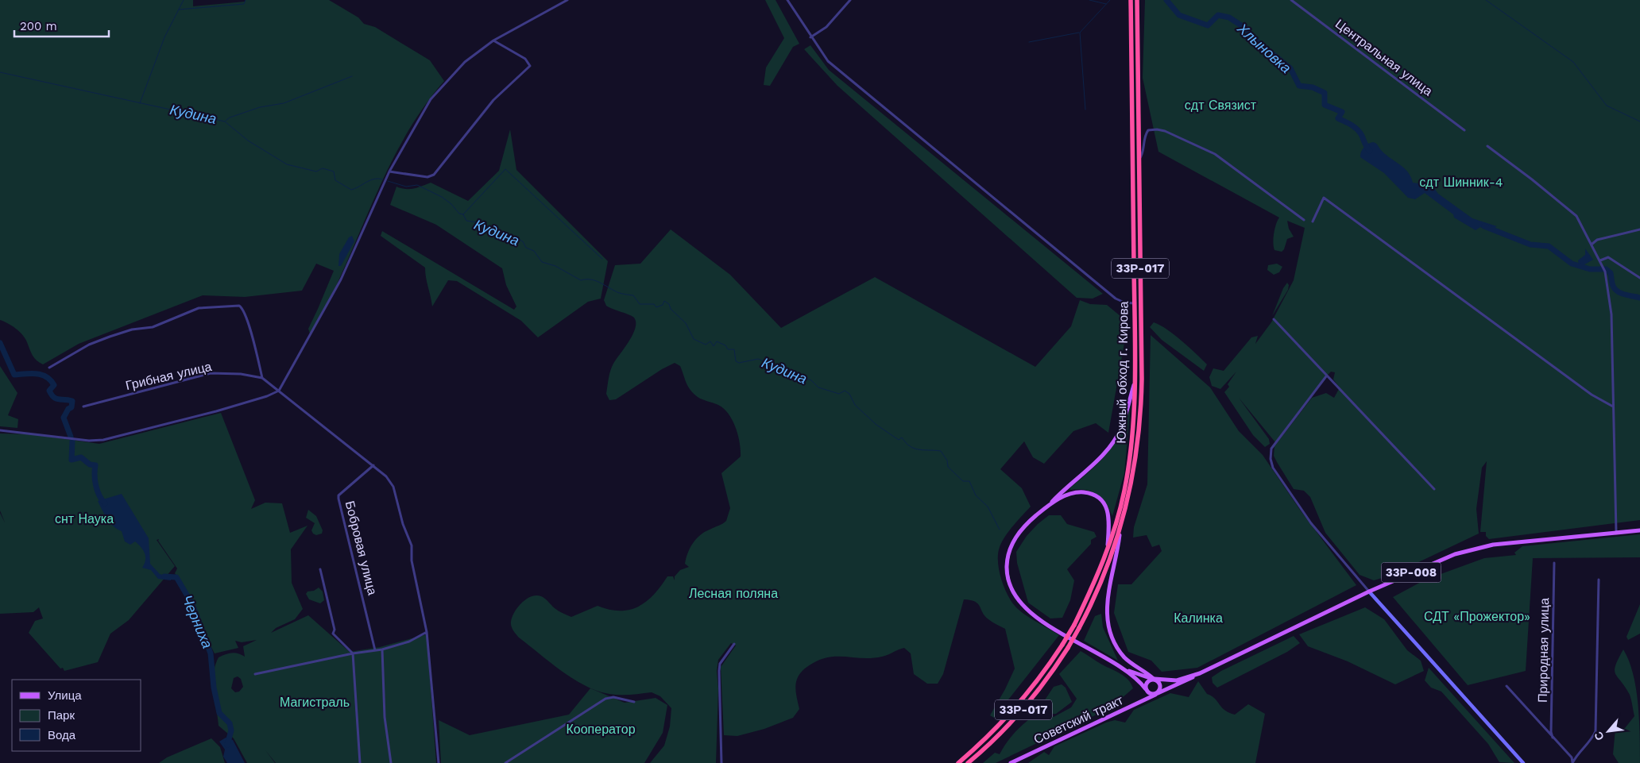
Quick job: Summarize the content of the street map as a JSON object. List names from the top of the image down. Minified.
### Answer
{"streets":{"highway":["33Р-017","Южный обход г. Кирова"],"main road":["33Р-008","Советский тракт"],"street":["Центральная улица","Грибная улица","Бобровая улица","Природная улица"]},"crossings":[["Грибная улица","Бобровая улица"],["33Р-008","Советский тракт"]],"water":["Хлыновка","Кудина","Черниха"],"parks":["сдт Связист","сдт Шинник-4","снт Наука","Лесная поляна","СДТ «Прожектор»","Калинка","Магистраль","Кооператор"],"legend":["Улица","Парк","Вода"],"scale_bar":"200 m","north":"bottom left"}
